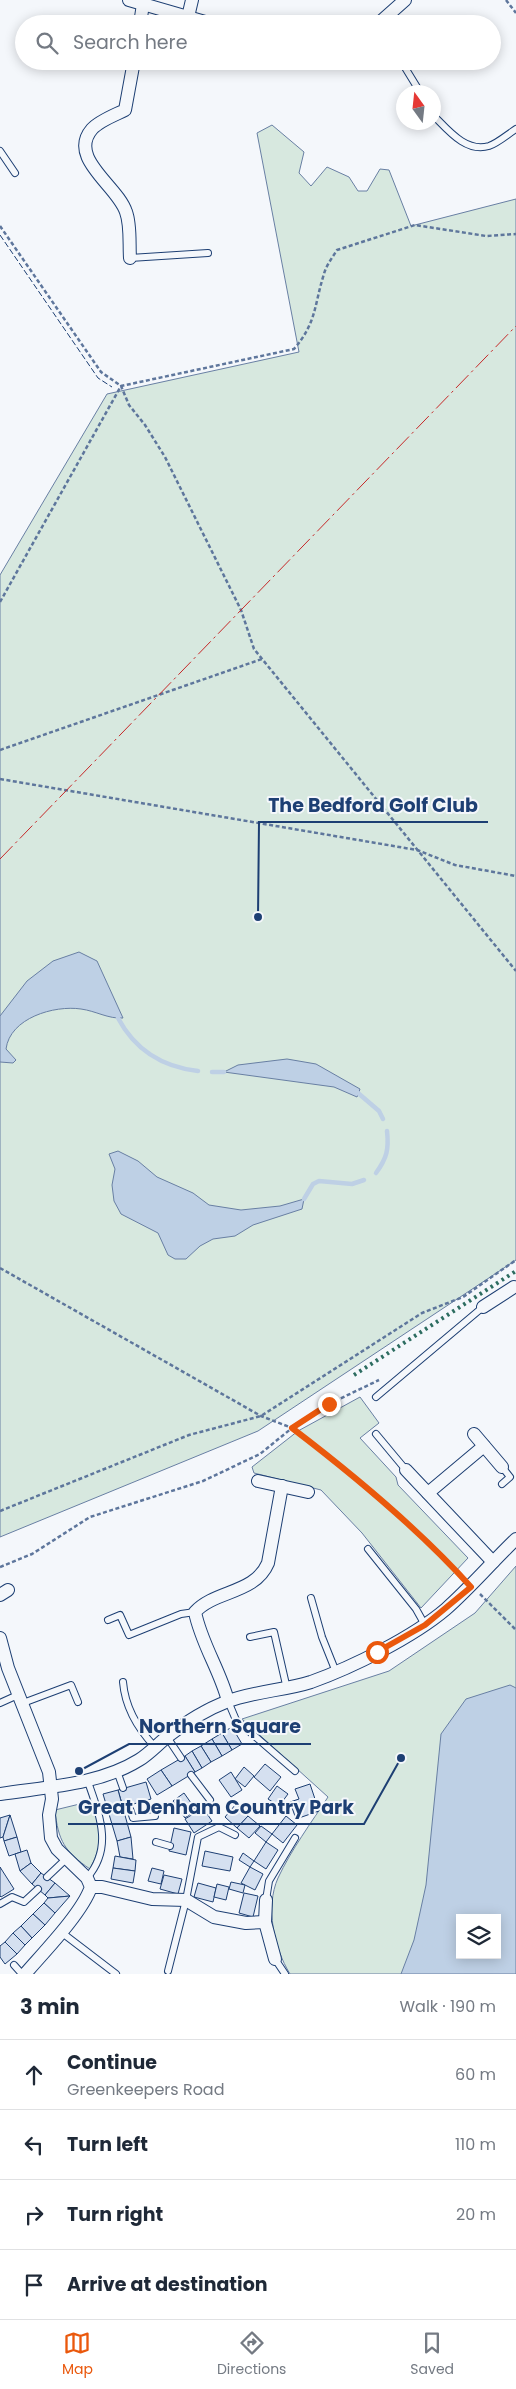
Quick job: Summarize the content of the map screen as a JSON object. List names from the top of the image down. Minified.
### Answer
{"places":["The Bedford Golf Club","Great Denham Country Park","Northern Square"],"north":"top","page":{"search":"Search here","heading":["3 min","Walk · 190 m"],"list":[["Continue","Greenkeepers Road","60 m"],["Turn left","110 m"],["Turn right","20 m"],"Arrive at destination"],"nav":["Map","Directions","Saved"]}}
